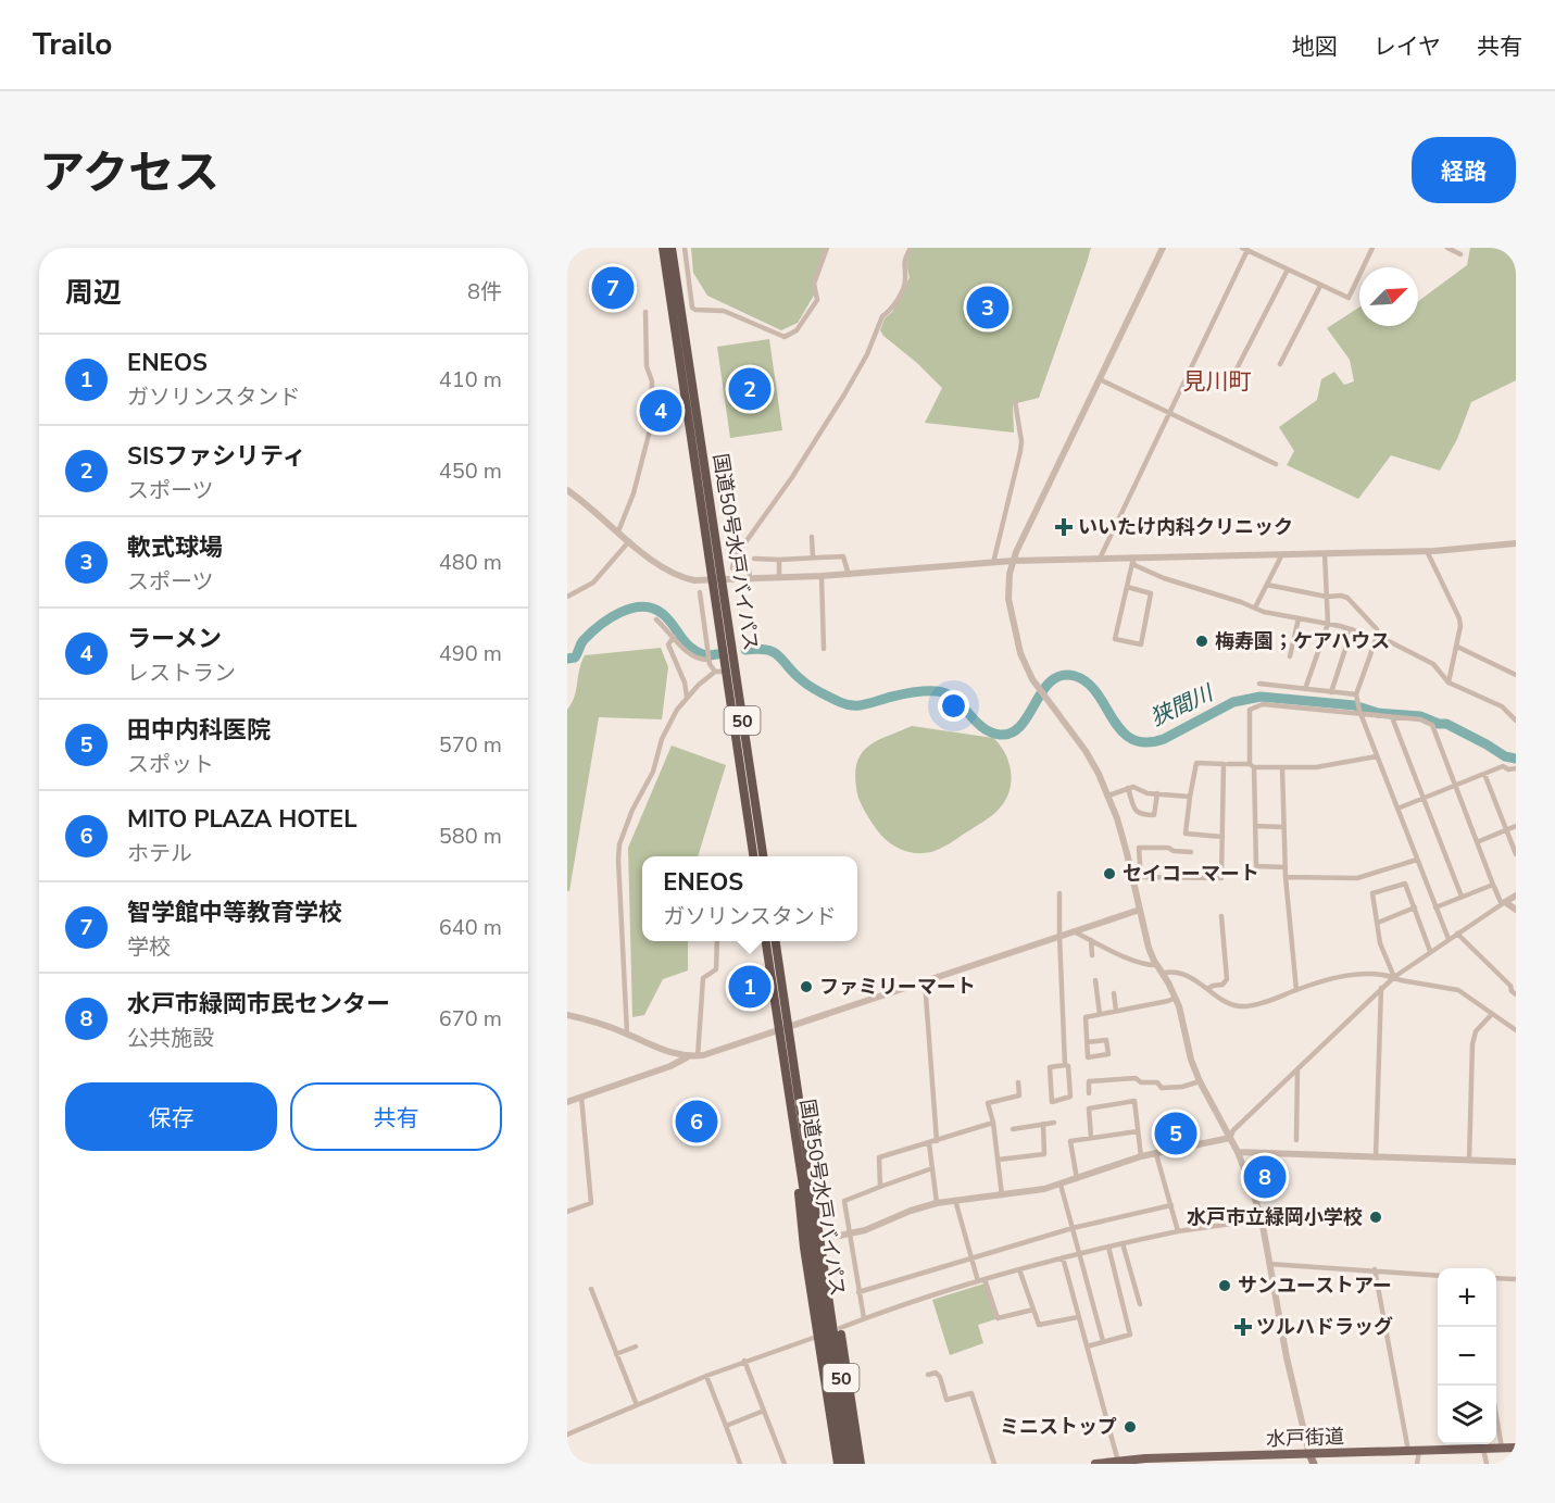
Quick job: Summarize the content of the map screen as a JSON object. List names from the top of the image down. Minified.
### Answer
{"streets":{"highway":["国道50号水戸バイパス","50"],"main road":["水戸街道"]},"districts":["見川町"],"water":["狭間川"],"places":{"health":["いいたけ内科クリニック","ツルハドラッグ"],"other":["梅寿園；ケアハウス","セイコーマート","ファミリーマート","水戸市立緑岡小学校","サンユーストアー","ミニストップ"]},"north":"top right","page":{"header":"Trailo","nav":["地図","レイヤ","共有"],"title":"アクセス","buttons":["経路",["保存","共有"]],"heading":["周辺","8件"],"pins":["7","3","2","4","1","6","5","8"],"list":[{"mark":"1","name":"ENEOS","note":"ガソリンスタンド","value":"410 m"},{"mark":"2","name":"SISファシリティ","note":"スポーツ","value":"450 m"},{"mark":"3","name":"軟式球場","note":"スポーツ","value":"480 m"},{"mark":"4","name":"ラーメン","note":"レストラン","value":"490 m"},{"mark":"5","name":"田中内科医院","note":"スポット","value":"570 m"},{"mark":"6","name":"MITO PLAZA HOTEL","note":"ホテル","value":"580 m"},{"mark":"7","name":"智学館中等教育学校","note":"学校","value":"640 m"},{"mark":"8","name":"水戸市緑岡市民センター","note":"公共施設","value":"670 m"}],"popup":["ENEOS","ガソリンスタンド"],"map_buttons":["+","−"]}}
